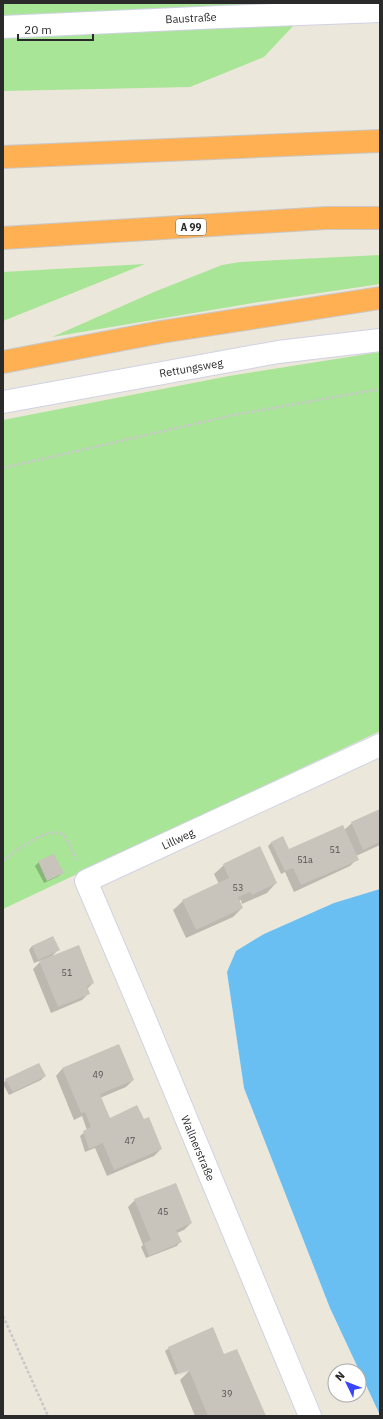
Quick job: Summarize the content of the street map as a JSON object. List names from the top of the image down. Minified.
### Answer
{"streets":{"highway":["A 99"],"street":["Baustraße","Rettungsweg","Lillweg","Wallnerstraße"]},"crossings":[["Lillweg","Wallnerstraße"]],"house_numbers":["51","51a","53","51","49","47","45","39"],"scale_bar":"20 m","north":"top left"}
